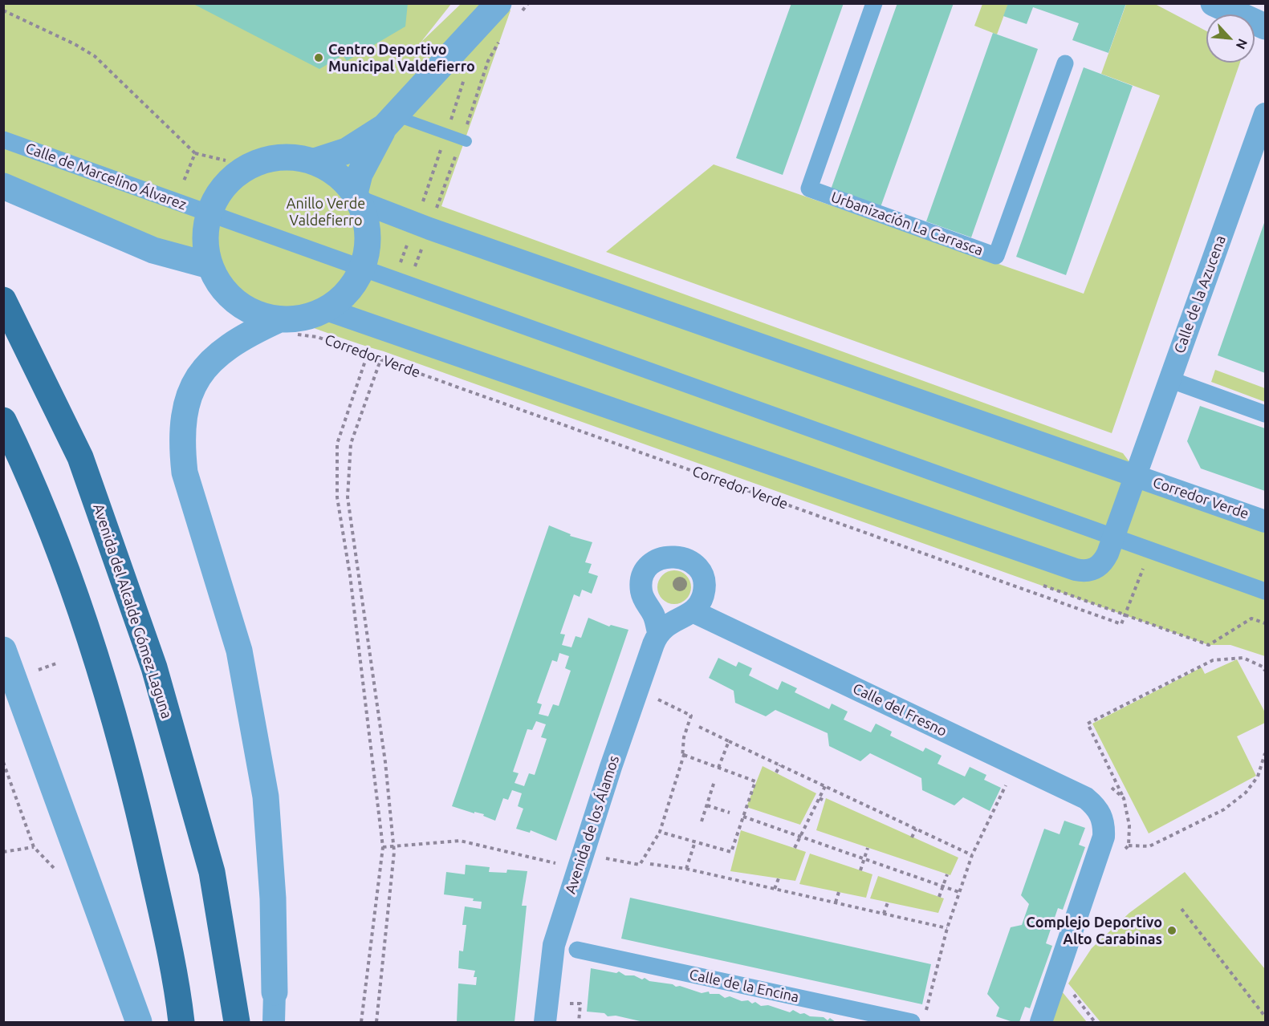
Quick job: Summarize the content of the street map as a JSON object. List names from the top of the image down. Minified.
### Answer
{"streets":{"main road":["Avenida del Alcalde Gómez Laguna"],"street":["Calle de Marcelino Álvarez","Urbanización La Carrasca","Calle de la Azucena","Corredor Verde","Calle del Fresno","Avenida de los Álamos","Calle de la Encina"]},"crossings":[["Calle de Marcelino Álvarez","Corredor Verde"],["Calle de la Azucena","Corredor Verde"],["Calle del Fresno","Avenida de los Álamos"]],"parks":["Anillo Verde Valdefierro"],"places":["Centro Deportivo Municipal Valdefierro","Complejo Deportivo Alto Carabinas"],"north":"bottom right"}
